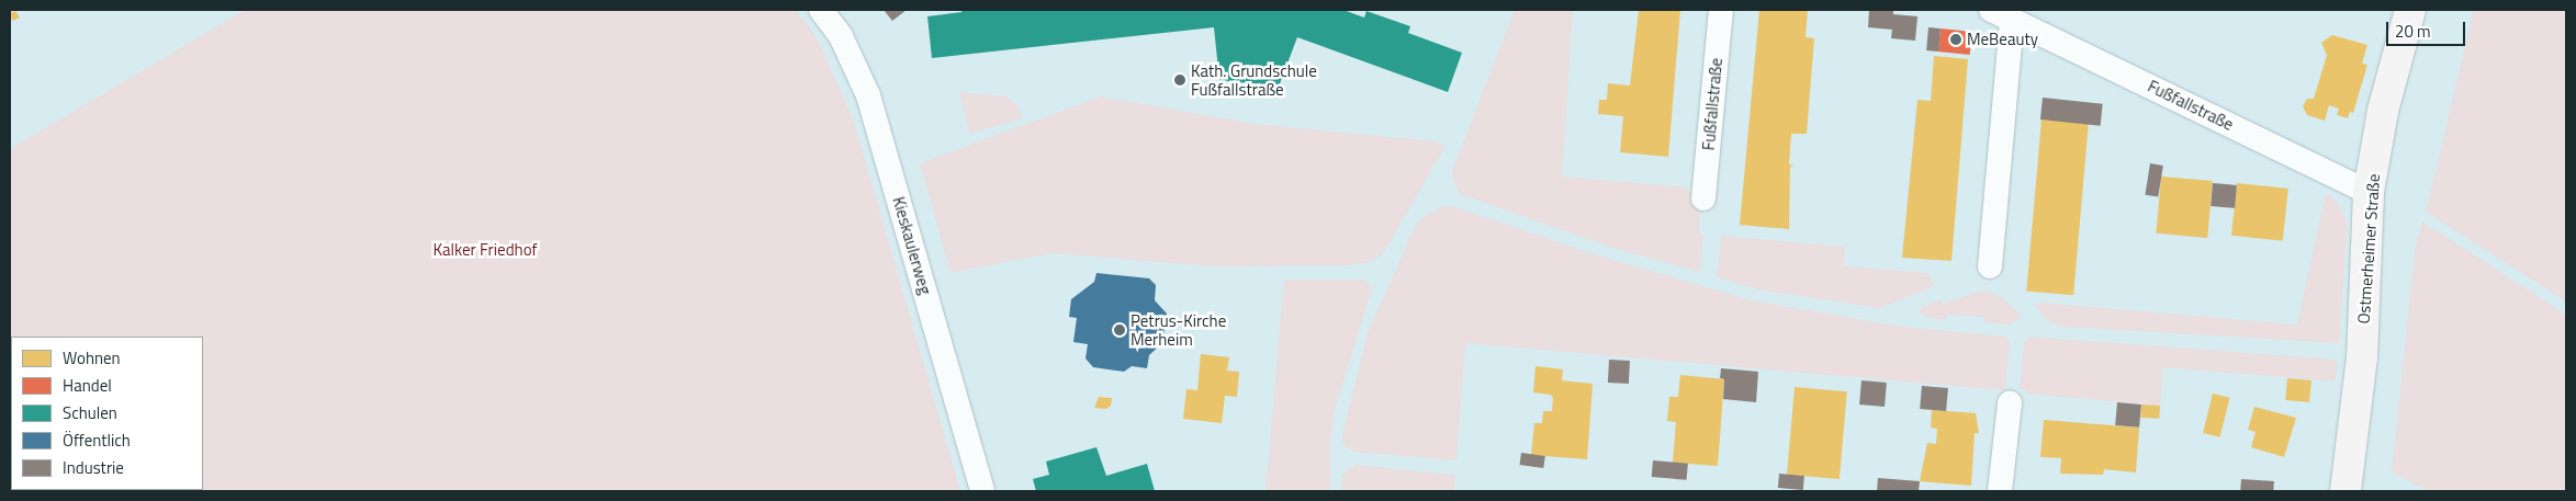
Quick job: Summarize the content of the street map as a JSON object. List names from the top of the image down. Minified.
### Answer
{"streets":{"street":["Fußfallstraße","Kieskaulerweg","Ostmerheimer Straße"]},"crossings":[["Fußfallstraße","Ostmerheimer Straße"]],"parks":["Kalker Friedhof"],"places":["MeBeauty","Kath. Grundschule Fußfallstraße","Petrus-Kirche Merheim"],"legend":["Wohnen","Handel","Schulen","Öffentlich","Industrie"],"scale_bar":"20 m"}
